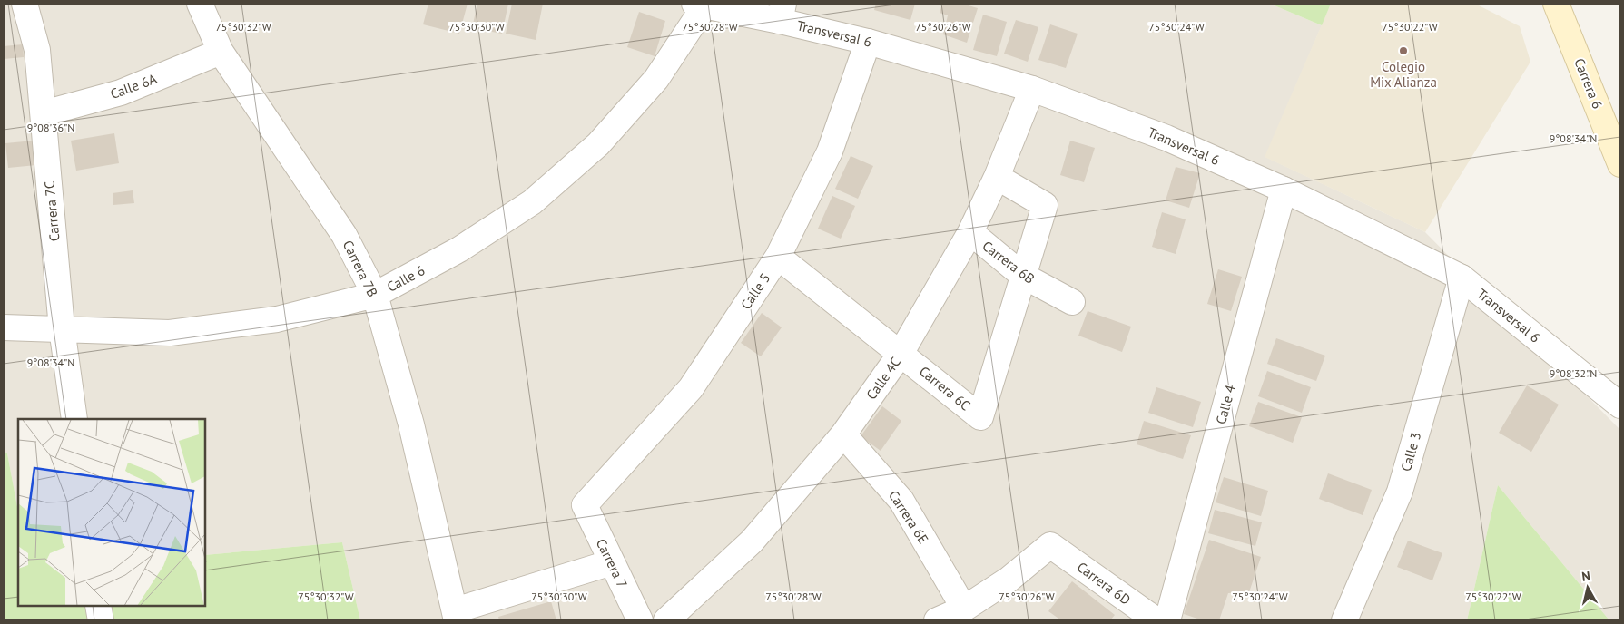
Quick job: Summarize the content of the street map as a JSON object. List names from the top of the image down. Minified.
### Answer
{"streets":{"main road":["Carrera 6"],"street":["Transversal 6","Calle 6A","Carrera 7C","Carrera 6B","Carrera 7B","Calle 6","Calle 5","Calle 4C","Carrera 6C","Calle 4","Calle 3","Carrera 6E","Carrera 7","Carrera 6D"]},"crossings":[["Transversal 6","Calle 6"],["Transversal 6","Calle 5"],["Transversal 6","Calle 4C"],["Transversal 6","Calle 4"],["Transversal 6","Calle 3"],["Calle 6A","Carrera 7C"],["Calle 6A","Carrera 7B"],["Carrera 7C","Calle 6"],["Carrera 6B","Calle 4C"],["Carrera 6B","Carrera 6C"],["Carrera 7B","Calle 6"],["Calle 5","Carrera 6C"],["Calle 5","Carrera 7"],["Calle 4C","Carrera 6C"],["Calle 4C","Carrera 6E"],["Carrera 6E","Carrera 6D"]],"places":["Colegio Mix Alianza"],"north":"top","coordinates":["75°30'32\"W","75°30'30\"W","75°30'28\"W","75°30'26\"W","75°30'24\"W","75°30'22\"W","9°08'36\"N","9°08'34\"N","9°08'32\"N"]}
